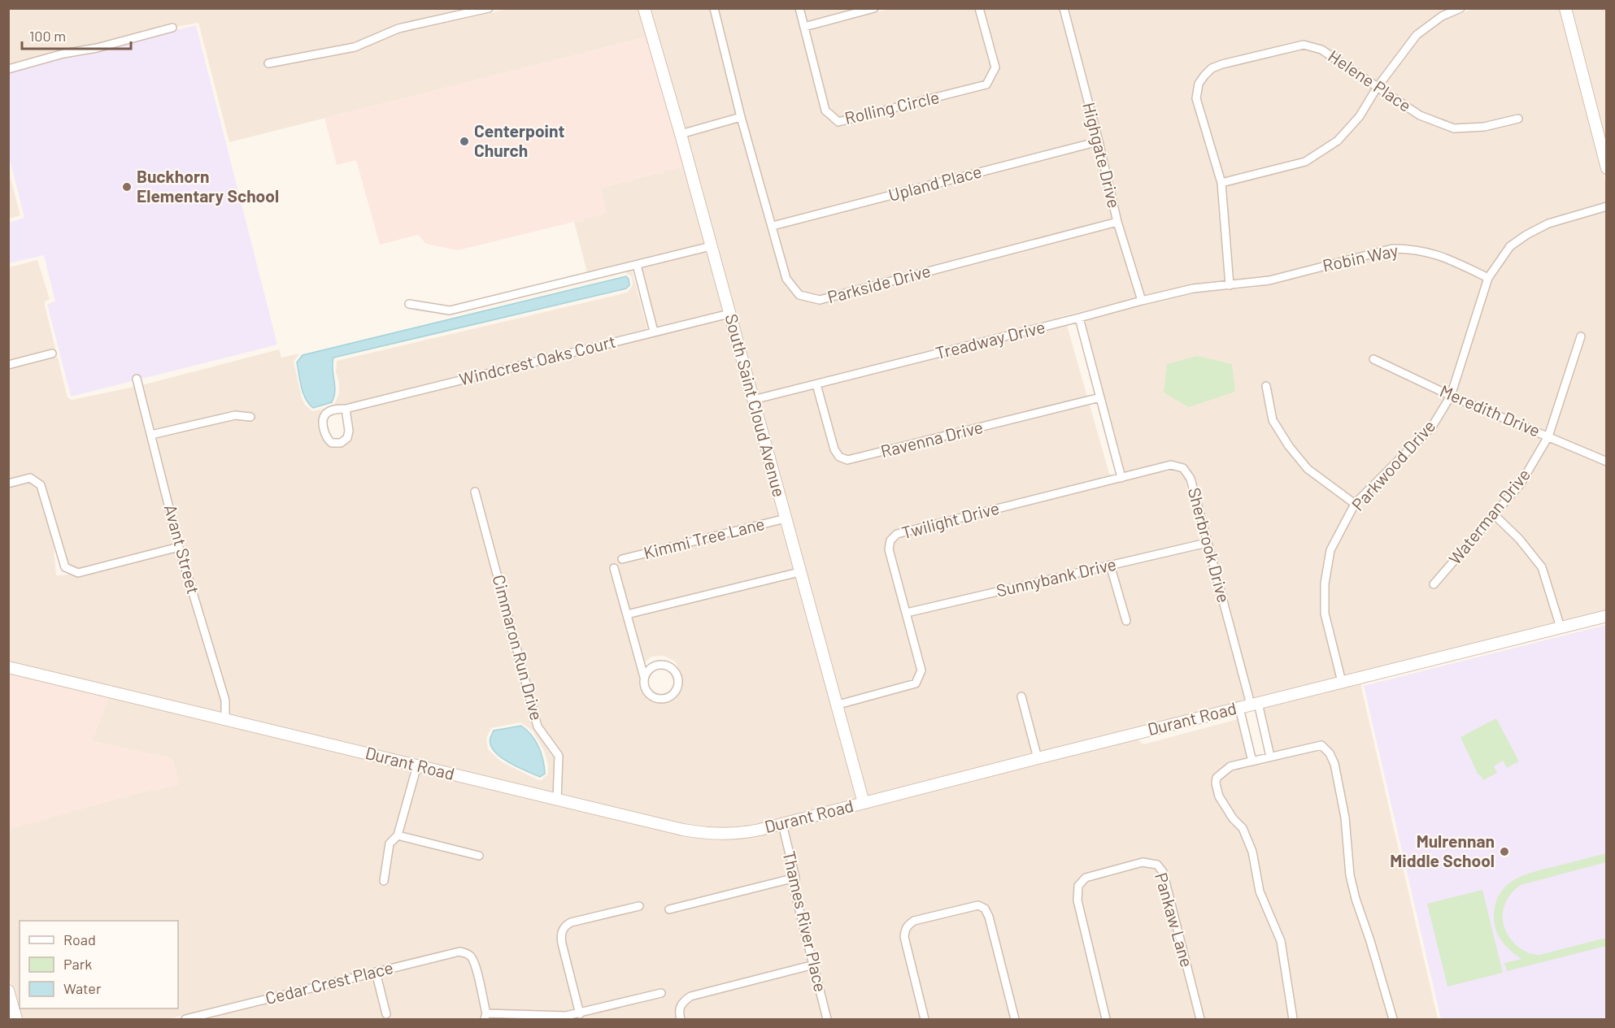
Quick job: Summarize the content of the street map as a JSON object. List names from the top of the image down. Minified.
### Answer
{"streets":{"street":["Helene Place","Rolling Circle","Highgate Drive","Upland Place","Robin Way","Parkside Drive","Treadway Drive","Windcrest Oaks Court","South Saint Cloud Avenue","Meredith Drive","Ravenna Drive","Parkwood Drive","Waterman Drive","Twilight Drive","Kimmi Tree Lane","Sherbrook Drive","Avant Street","Sunnybank Drive","Cimmaron Run Drive","Durant Road","Pankaw Lane","Thames River Place","Cedar Crest Place"]},"crossings":[["Helene Place","Robin Way"],["Helene Place","Treadway Drive"],["Highgate Drive","Upland Place"],["Highgate Drive","Parkside Drive"],["Highgate Drive","Treadway Drive"],["Upland Place","Parkside Drive"],["Robin Way","Treadway Drive"],["Robin Way","Parkwood Drive"],["Treadway Drive","South Saint Cloud Avenue"],["Treadway Drive","Ravenna Drive"],["Windcrest Oaks Court","South Saint Cloud Avenue"],["South Saint Cloud Avenue","Twilight Drive"],["South Saint Cloud Avenue","Kimmi Tree Lane"],["South Saint Cloud Avenue","Durant Road"],["Meredith Drive","Parkwood Drive"],["Meredith Drive","Waterman Drive"],["Parkwood Drive","Durant Road"],["Twilight Drive","Sherbrook Drive"],["Twilight Drive","Sunnybank Drive"],["Sherbrook Drive","Sunnybank Drive"],["Sherbrook Drive","Durant Road"],["Avant Street","Durant Road"],["Cimmaron Run Drive","Durant Road"],["Durant Road","Thames River Place"]],"places":["Centerpoint Church","Buckhorn Elementary School","Mulrennan Middle School"],"legend":["Road","Park","Water"],"scale_bar":"100 m"}
